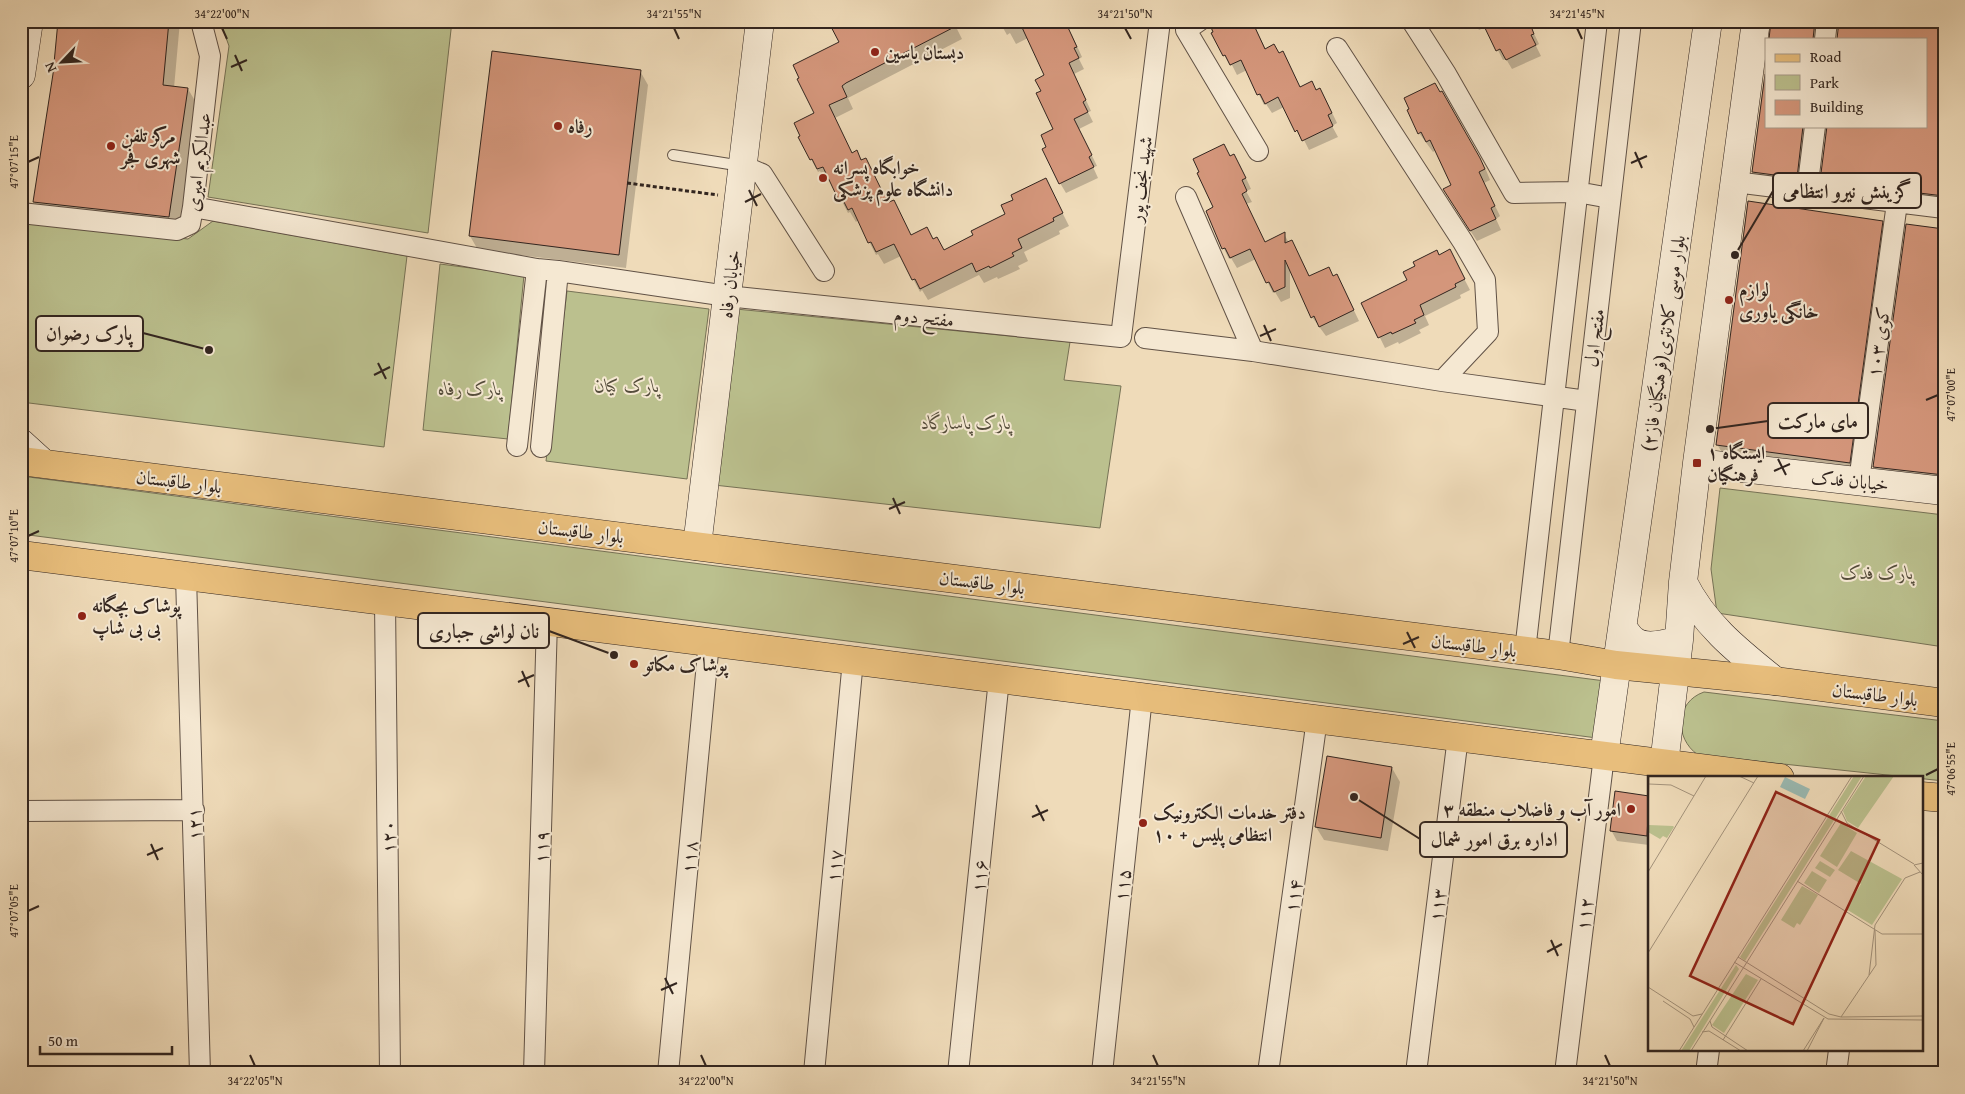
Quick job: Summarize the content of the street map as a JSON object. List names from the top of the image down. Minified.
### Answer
{"streets":{"main road":["خیابان رفاه","بلوار موسی کلانتری(فرهنگیان فاز۲)","خیابان فدک","بلوار طاقبستان"],"street":["عبدالکریم امیری","شهید نجف پور","مفتح دوم","مفتح اول","کوی ۱۰۳","۱۲۱","۱۲۰","۱۱۹","۱۱۸","۱۱۷","۱۱۶","۱۱۵","۱۱۴","۱۱۳","۱۱۲"]},"crossings":[["عبدالکریم امیری","مفتح دوم"],["شهید نجف پور","مفتح دوم"],["خیابان رفاه","مفتح دوم"],["خیابان رفاه","بلوار طاقبستان"],["مفتح اول","بلوار طاقبستان"],["کوی ۱۰۳","خیابان فدک"],["بلوار موسی کلانتری(فرهنگیان فاز۲)","بلوار طاقبستان"],["بلوار موسی کلانتری(فرهنگیان فاز۲)","۱۱۲"]],"parks":["پارک کیان","پارک رفاه","پارک پاسارگاد","پارک فدک"],"places":{"other":["دبستان یاسین","رفاه","مرکز تلفن شهری فجر","خوابگاه پسرانه دانشگاه علوم پزشکی","گزینش نیرو انتظامی","لوازم خانگی یاوری","پارک رضوان","مای مارکت","پوشاک بچگانه بی بی شاپ","نان لواشی جباری","پوشاک مکاتو","اداره برق امور شمال","امور آب و فاضلاب منطقه ۳","دفتر خدمات الکترونیک انتظامی پلیس + ۱۰"],"transit":["ایستگاه ۱ فرهنگیان"]},"legend":["Road","Park","Building"],"scale_bar":"50 m","north":"bottom left","coordinates":["34°22'00\"N","34°21'55\"N","34°21'50\"N","34°21'45\"N","47°07'15\"E","47°07'00\"E","47°07'10\"E","47°06'55\"E","47°07'05\"E","34°22'05\"N"]}
